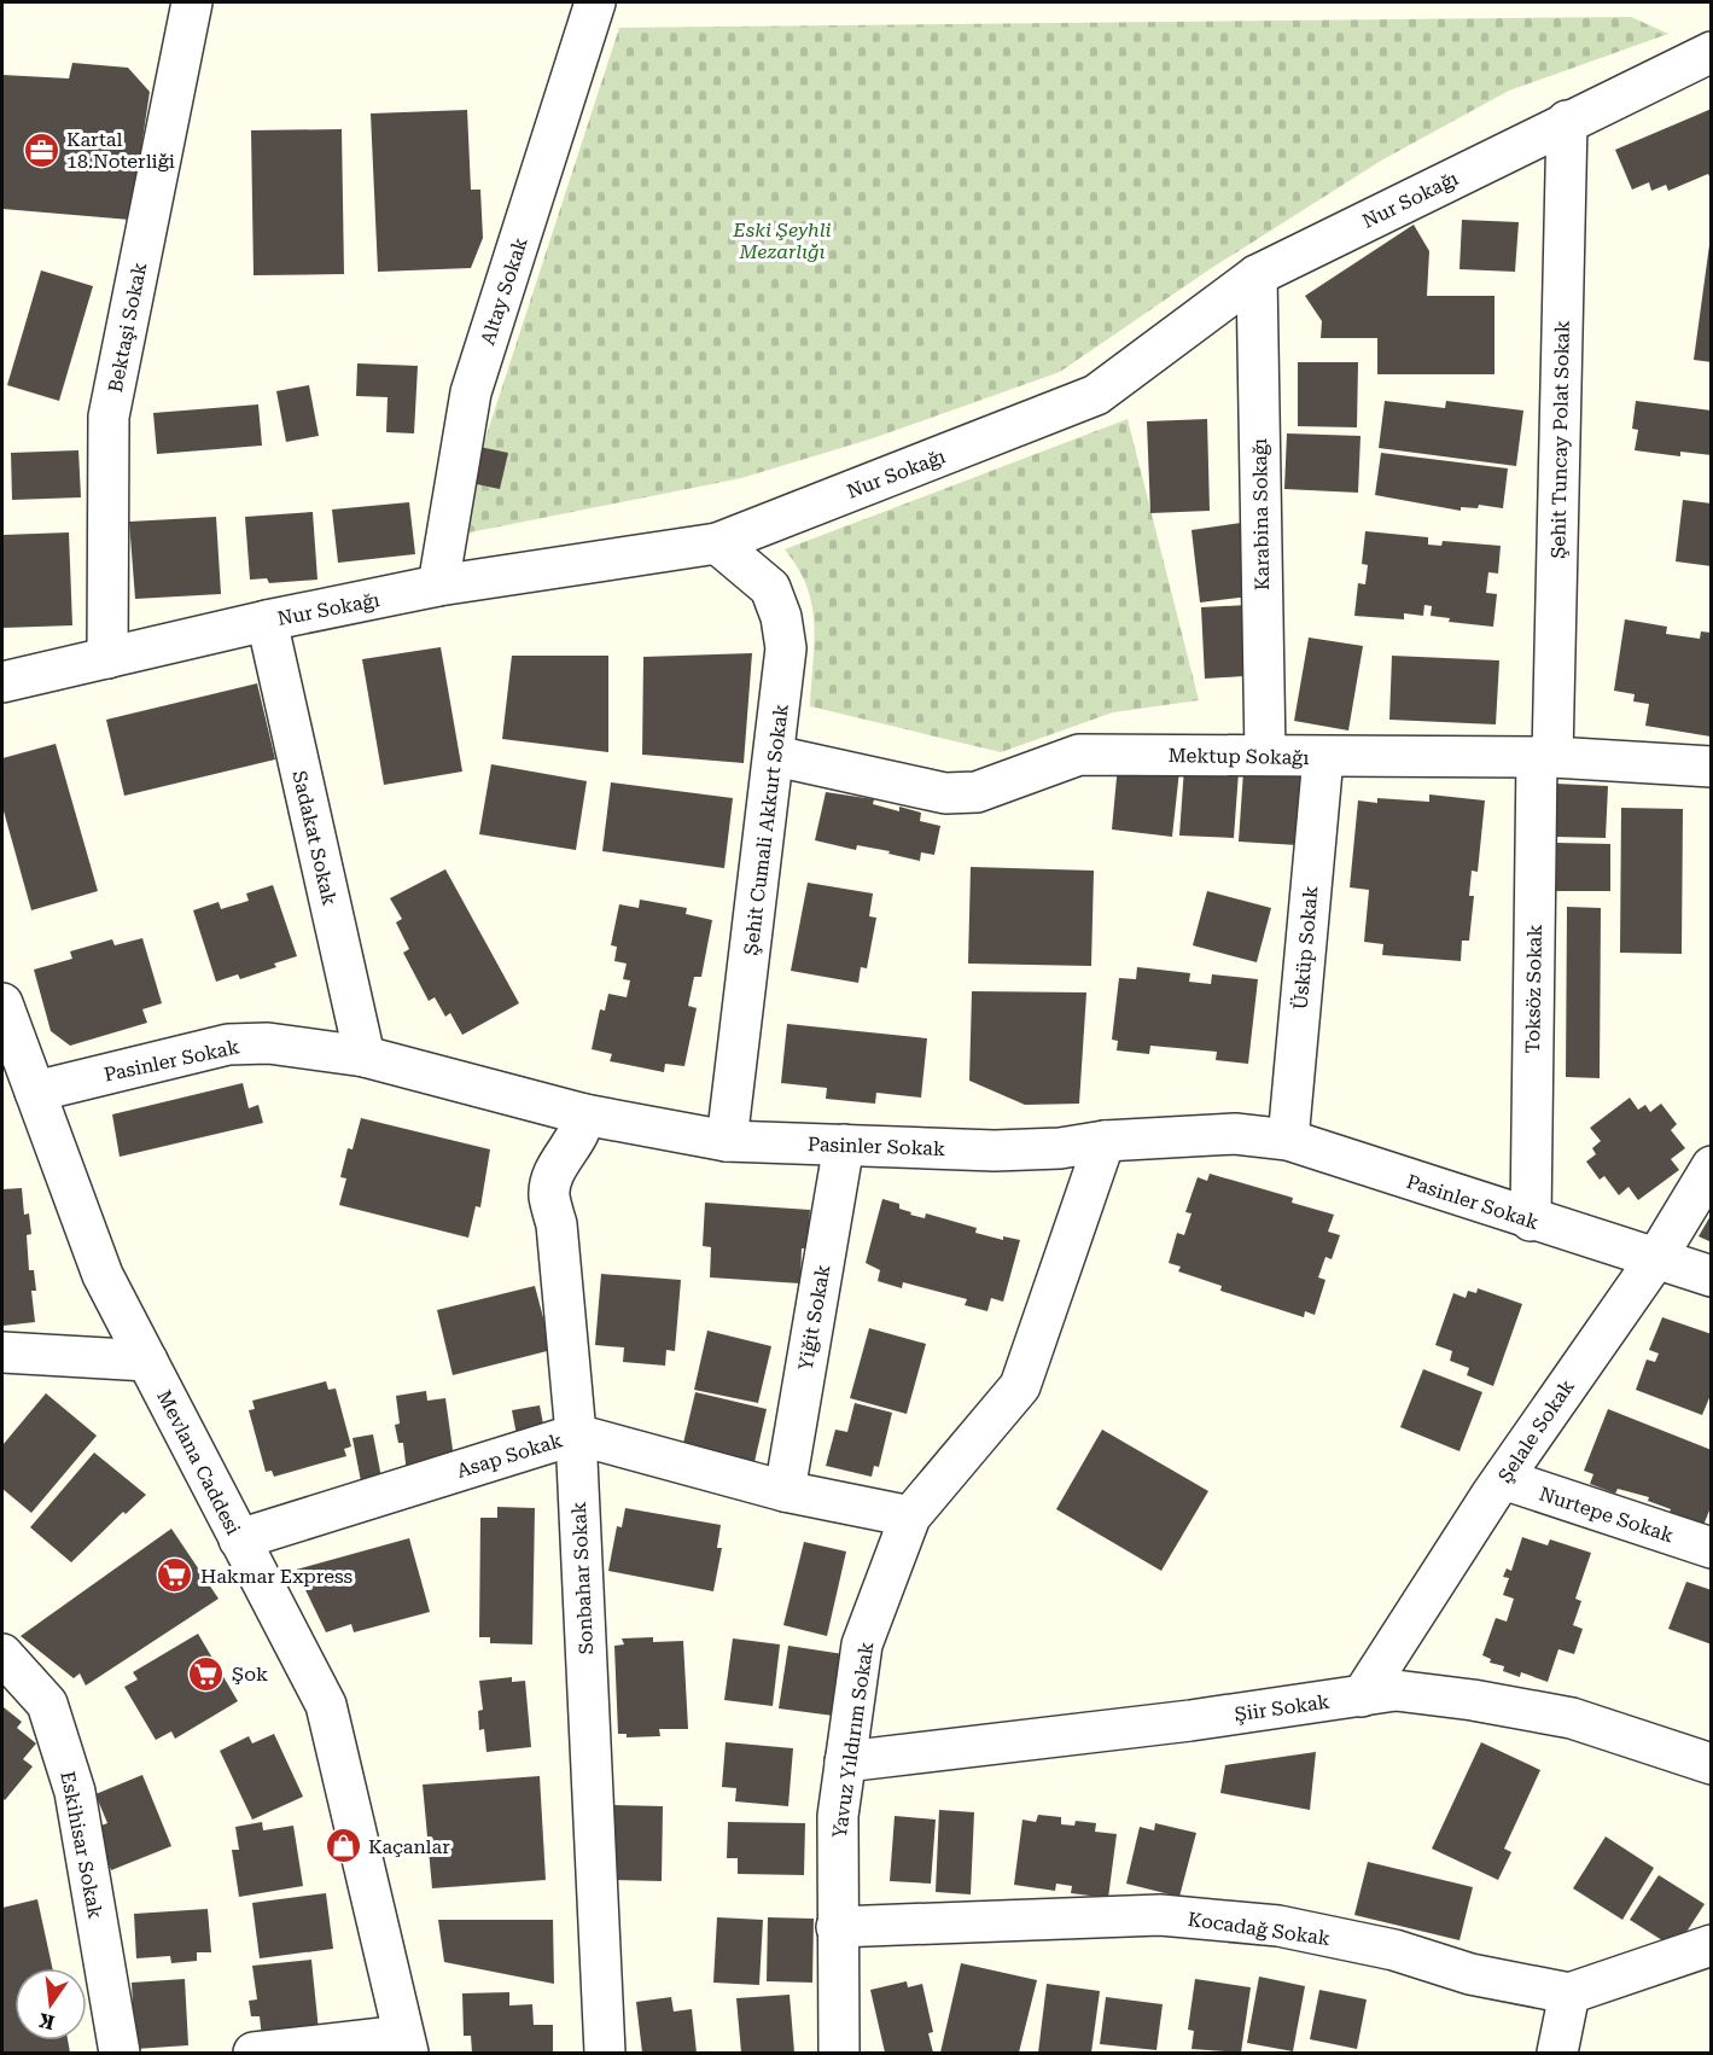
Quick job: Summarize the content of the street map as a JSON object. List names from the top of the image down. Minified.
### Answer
{"streets":{"street":["Nur Sokağı","Altay Sokak","Bektaşi Sokak","Şehit Tuncay Polat Sokak","Karabina Sokağı","Mektup Sokağı","Şehit Cumali Akkurt Sokak","Sadakat Sokak","Üsküp Sokak","Toksöz Sokak","Pasinler Sokak","Yiğit Sokak","Şelale Sokak","Asap Sokak","Mevlana Caddesi","Nurtepe Sokak","Sonbahar Sokak","Şiir Sokak","Yavuz Yıldırım Sokak","Eskihisar Sokak","Kocadağ Sokak"]},"crossings":[["Nur Sokağı","Altay Sokak"],["Nur Sokağı","Bektaşi Sokak"],["Nur Sokağı","Şehit Tuncay Polat Sokak"],["Nur Sokağı","Karabina Sokağı"],["Nur Sokağı","Şehit Cumali Akkurt Sokak"],["Nur Sokağı","Sadakat Sokak"],["Şehit Tuncay Polat Sokak","Mektup Sokağı"],["Şehit Tuncay Polat Sokak","Toksöz Sokak"],["Karabina Sokağı","Mektup Sokağı"],["Mektup Sokağı","Şehit Cumali Akkurt Sokak"],["Mektup Sokağı","Üsküp Sokak"],["Mektup Sokağı","Toksöz Sokak"],["Şehit Cumali Akkurt Sokak","Pasinler Sokak"],["Sadakat Sokak","Pasinler Sokak"],["Üsküp Sokak","Pasinler Sokak"],["Toksöz Sokak","Pasinler Sokak"],["Pasinler Sokak","Yiğit Sokak"],["Pasinler Sokak","Şelale Sokak"],["Pasinler Sokak","Mevlana Caddesi"],["Pasinler Sokak","Sonbahar Sokak"],["Pasinler Sokak","Yavuz Yıldırım Sokak"],["Yiğit Sokak","Asap Sokak"],["Şelale Sokak","Nurtepe Sokak"],["Şelale Sokak","Şiir Sokak"],["Asap Sokak","Mevlana Caddesi"],["Asap Sokak","Sonbahar Sokak"],["Asap Sokak","Yavuz Yıldırım Sokak"],["Şiir Sokak","Yavuz Yıldırım Sokak"],["Yavuz Yıldırım Sokak","Kocadağ Sokak"]],"parks":["Eski Şeyhli Mezarlığı"],"places":{"office":["Kartal 18.Noterliği"],"supermarket":["Hakmar Express","Şok"],"shop":["Kaçanlar"]},"north":"bottom"}
